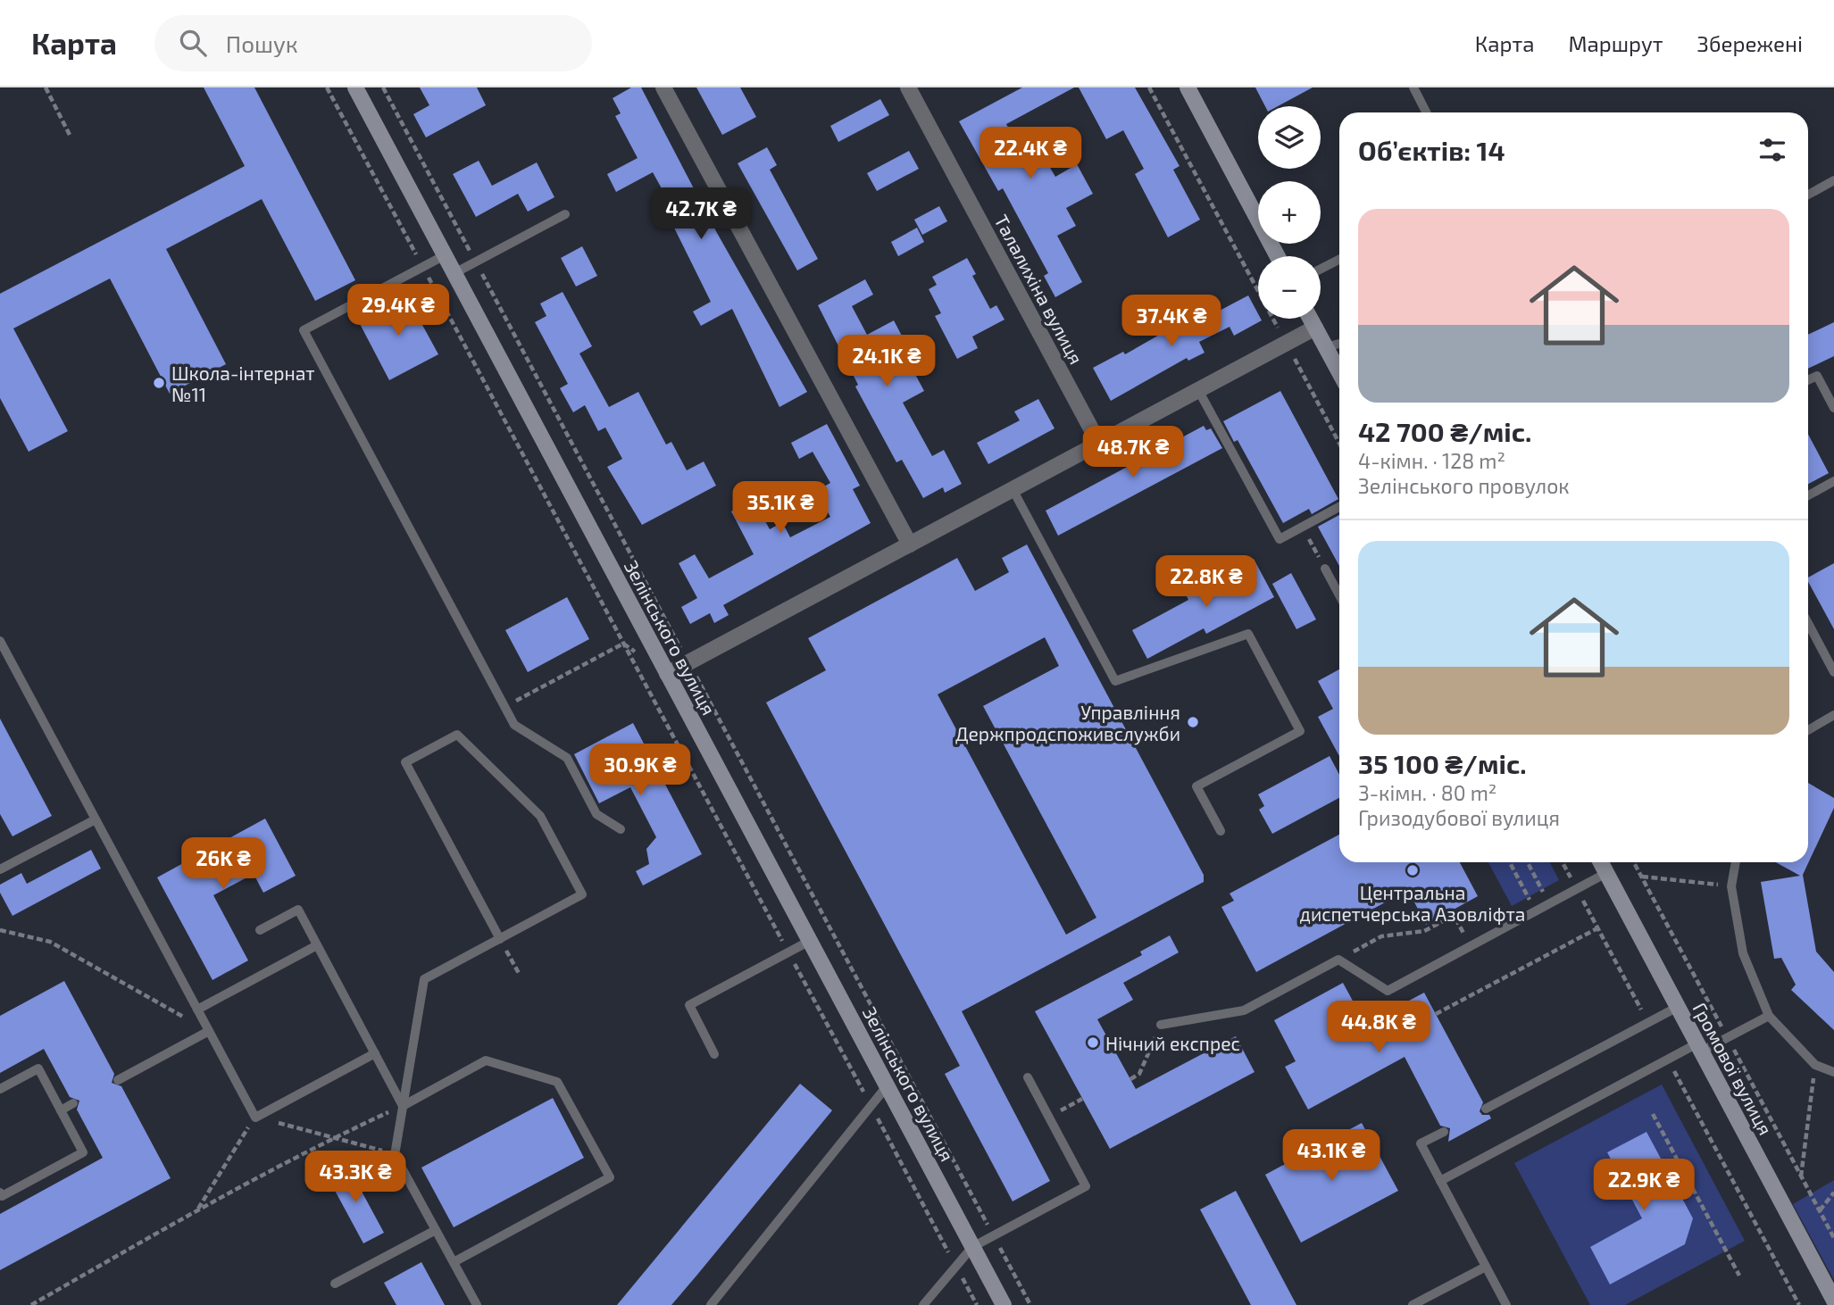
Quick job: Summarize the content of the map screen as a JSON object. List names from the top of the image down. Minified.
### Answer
{"streets":{"street":["Талалихіна вулиця","Зелінського вулиця","Громової вулиця"]},"places":["Школа-інтернат №11","Управління Держпродспоживслужби","Центральна диспетчерська Азовліфта","Нічний експрес"],"page":{"header":"Карта","search":"Пошук","nav":["Карта","Маршрут","Збережені"],"map_buttons":["+","−"],"heading":"Об’єктів: 14","price":["22.4K ₴","42.7K ₴","29.4K ₴","37.4K ₴","24.1K ₴","48.7K ₴","35.1K ₴","22.8K ₴","30.9K ₴","26K ₴","44.8K ₴","43.1K ₴","43.3K ₴","22.9K ₴"],"list":[{"name":"42 700 ₴/міс.","note":"4-кімн. · 128 m² · Зелінського провулок"},{"name":"35 100 ₴/міс.","note":"3-кімн. · 80 m² · Гризодубової вулиця"}]}}
